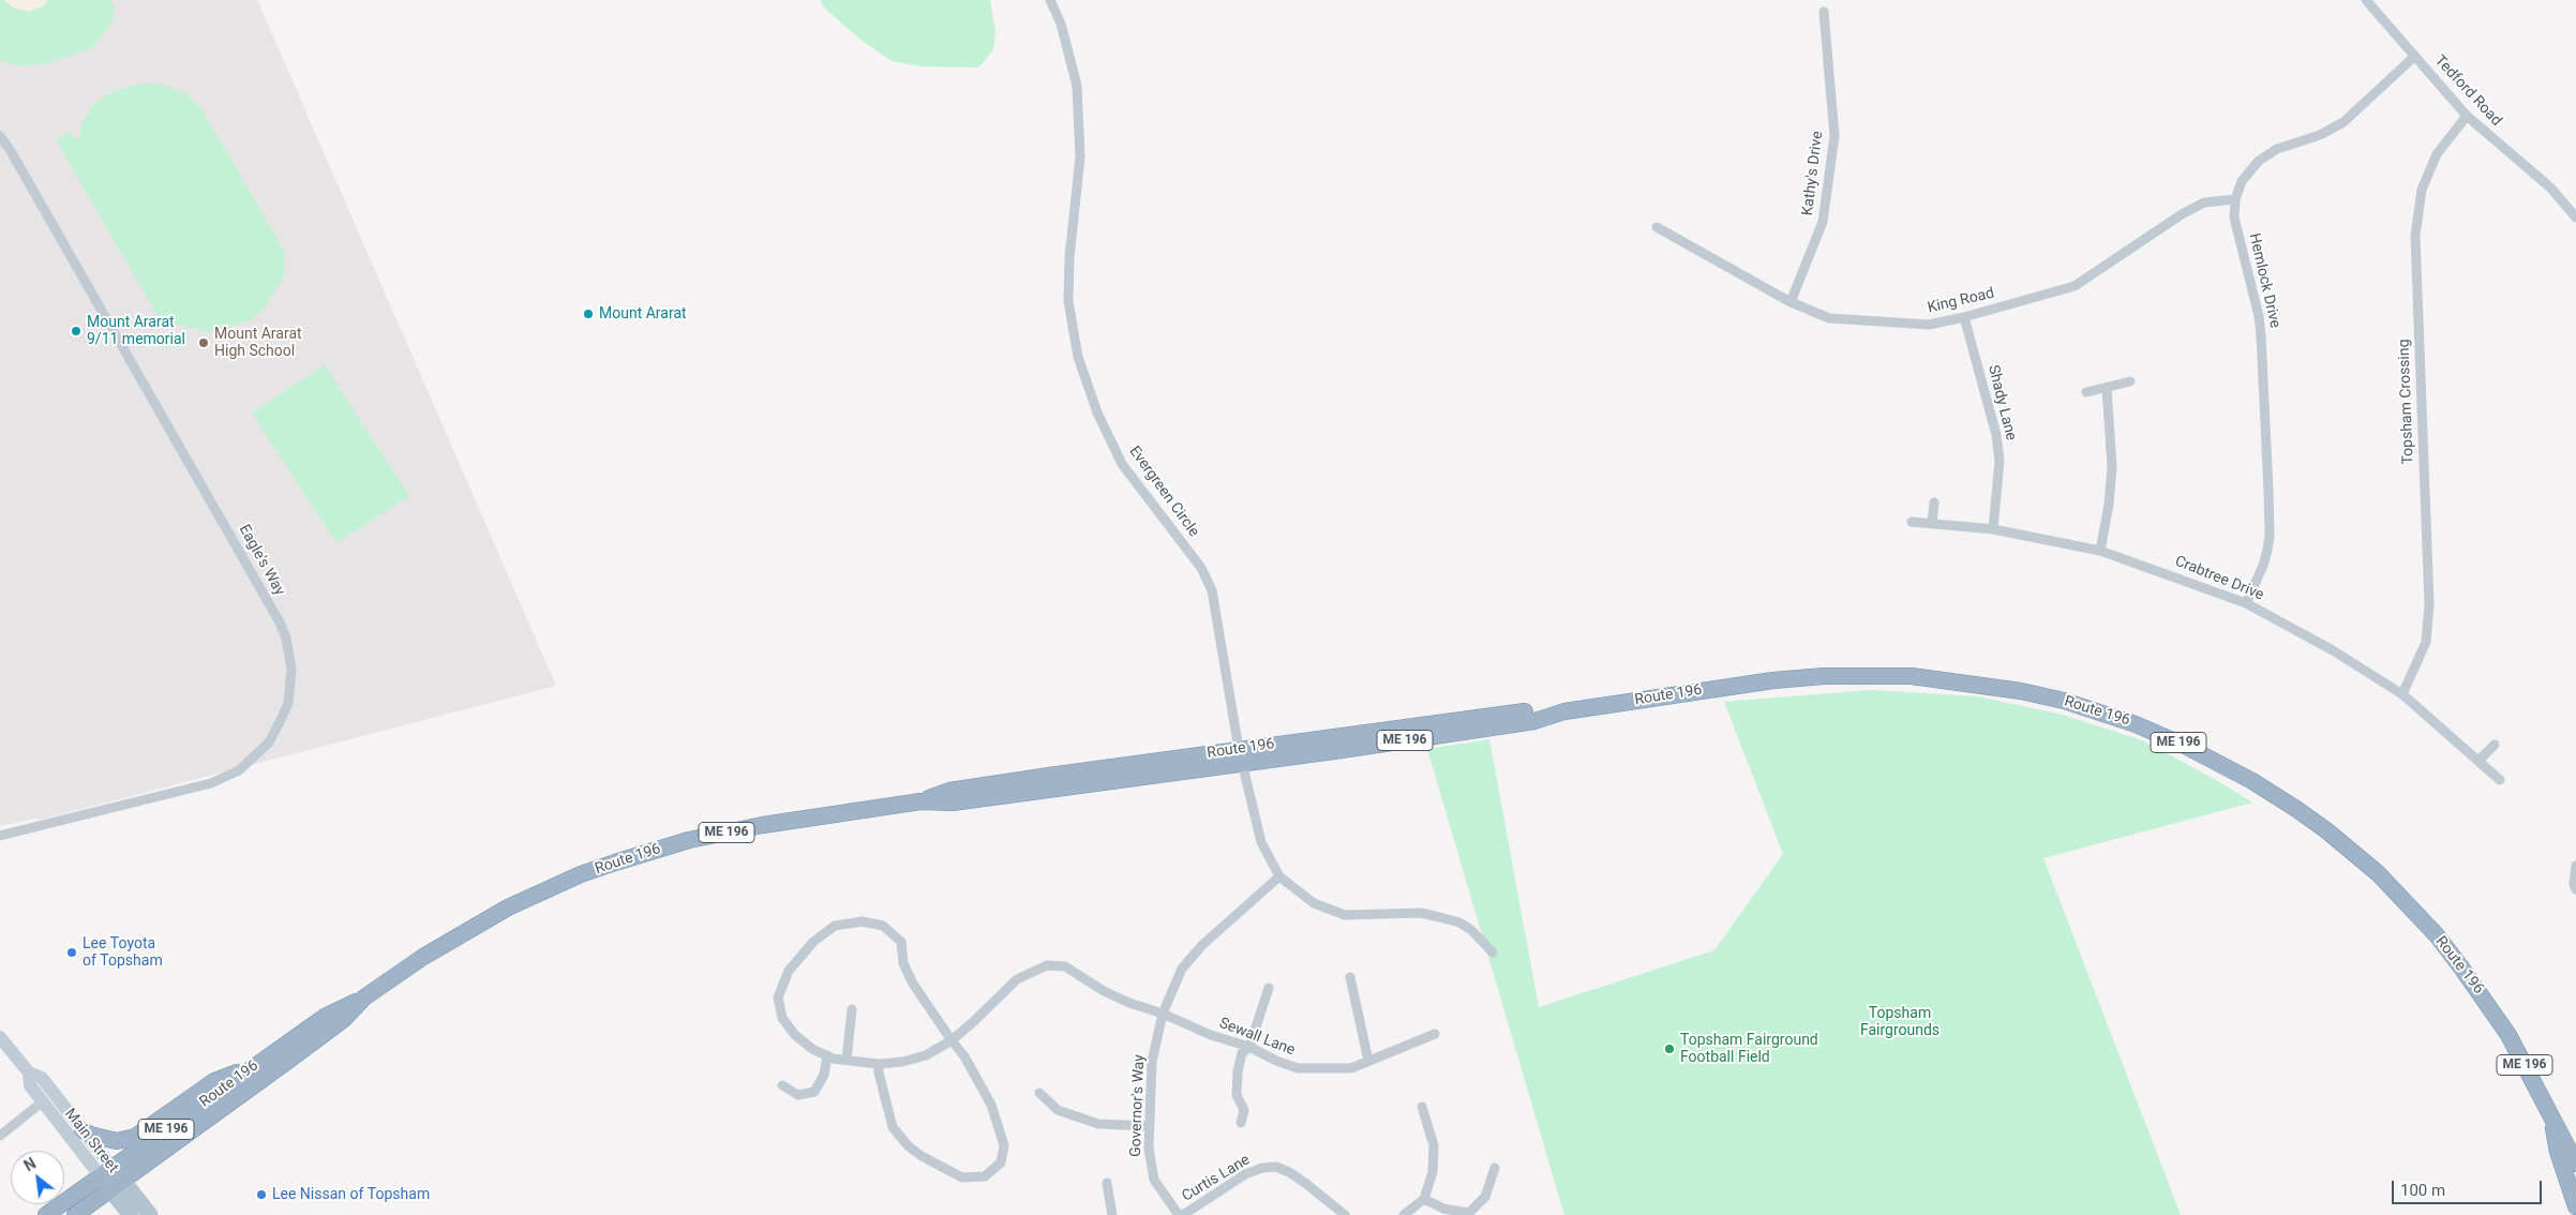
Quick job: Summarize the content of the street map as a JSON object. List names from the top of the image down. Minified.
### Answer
{"streets":{"highway":["Route 196","ME 196"],"main road":["Main Street"],"street":["Tedford Road","Kathy's Drive","Hemlock Drive","King Road","Topsham Crossing","Shady Lane","Evergreen Circle","Eagle's Way","Crabtree Drive","Sewall Lane","Governor's Way","Curtis Lane"]},"crossings":[["Tedford Road","Hemlock Drive"],["Tedford Road","Topsham Crossing"],["Kathy's Drive","King Road"],["Hemlock Drive","King Road"],["Hemlock Drive","Crabtree Drive"],["King Road","Shady Lane"],["Topsham Crossing","Crabtree Drive"],["Shady Lane","Crabtree Drive"],["Evergreen Circle","Route 196"],["Evergreen Circle","Governor's Way"],["Route 196","Main Street"],["Sewall Lane","Governor's Way"],["Governor's Way","Curtis Lane"]],"parks":["Topsham Fairgrounds"],"places":["Mount Ararat","Mount Ararat 9/11 memorial","Mount Ararat High School","Lee Toyota of Topsham","Topsham Fairground Football Field","Lee Nissan of Topsham"],"scale_bar":"100 m","north":"top left"}
